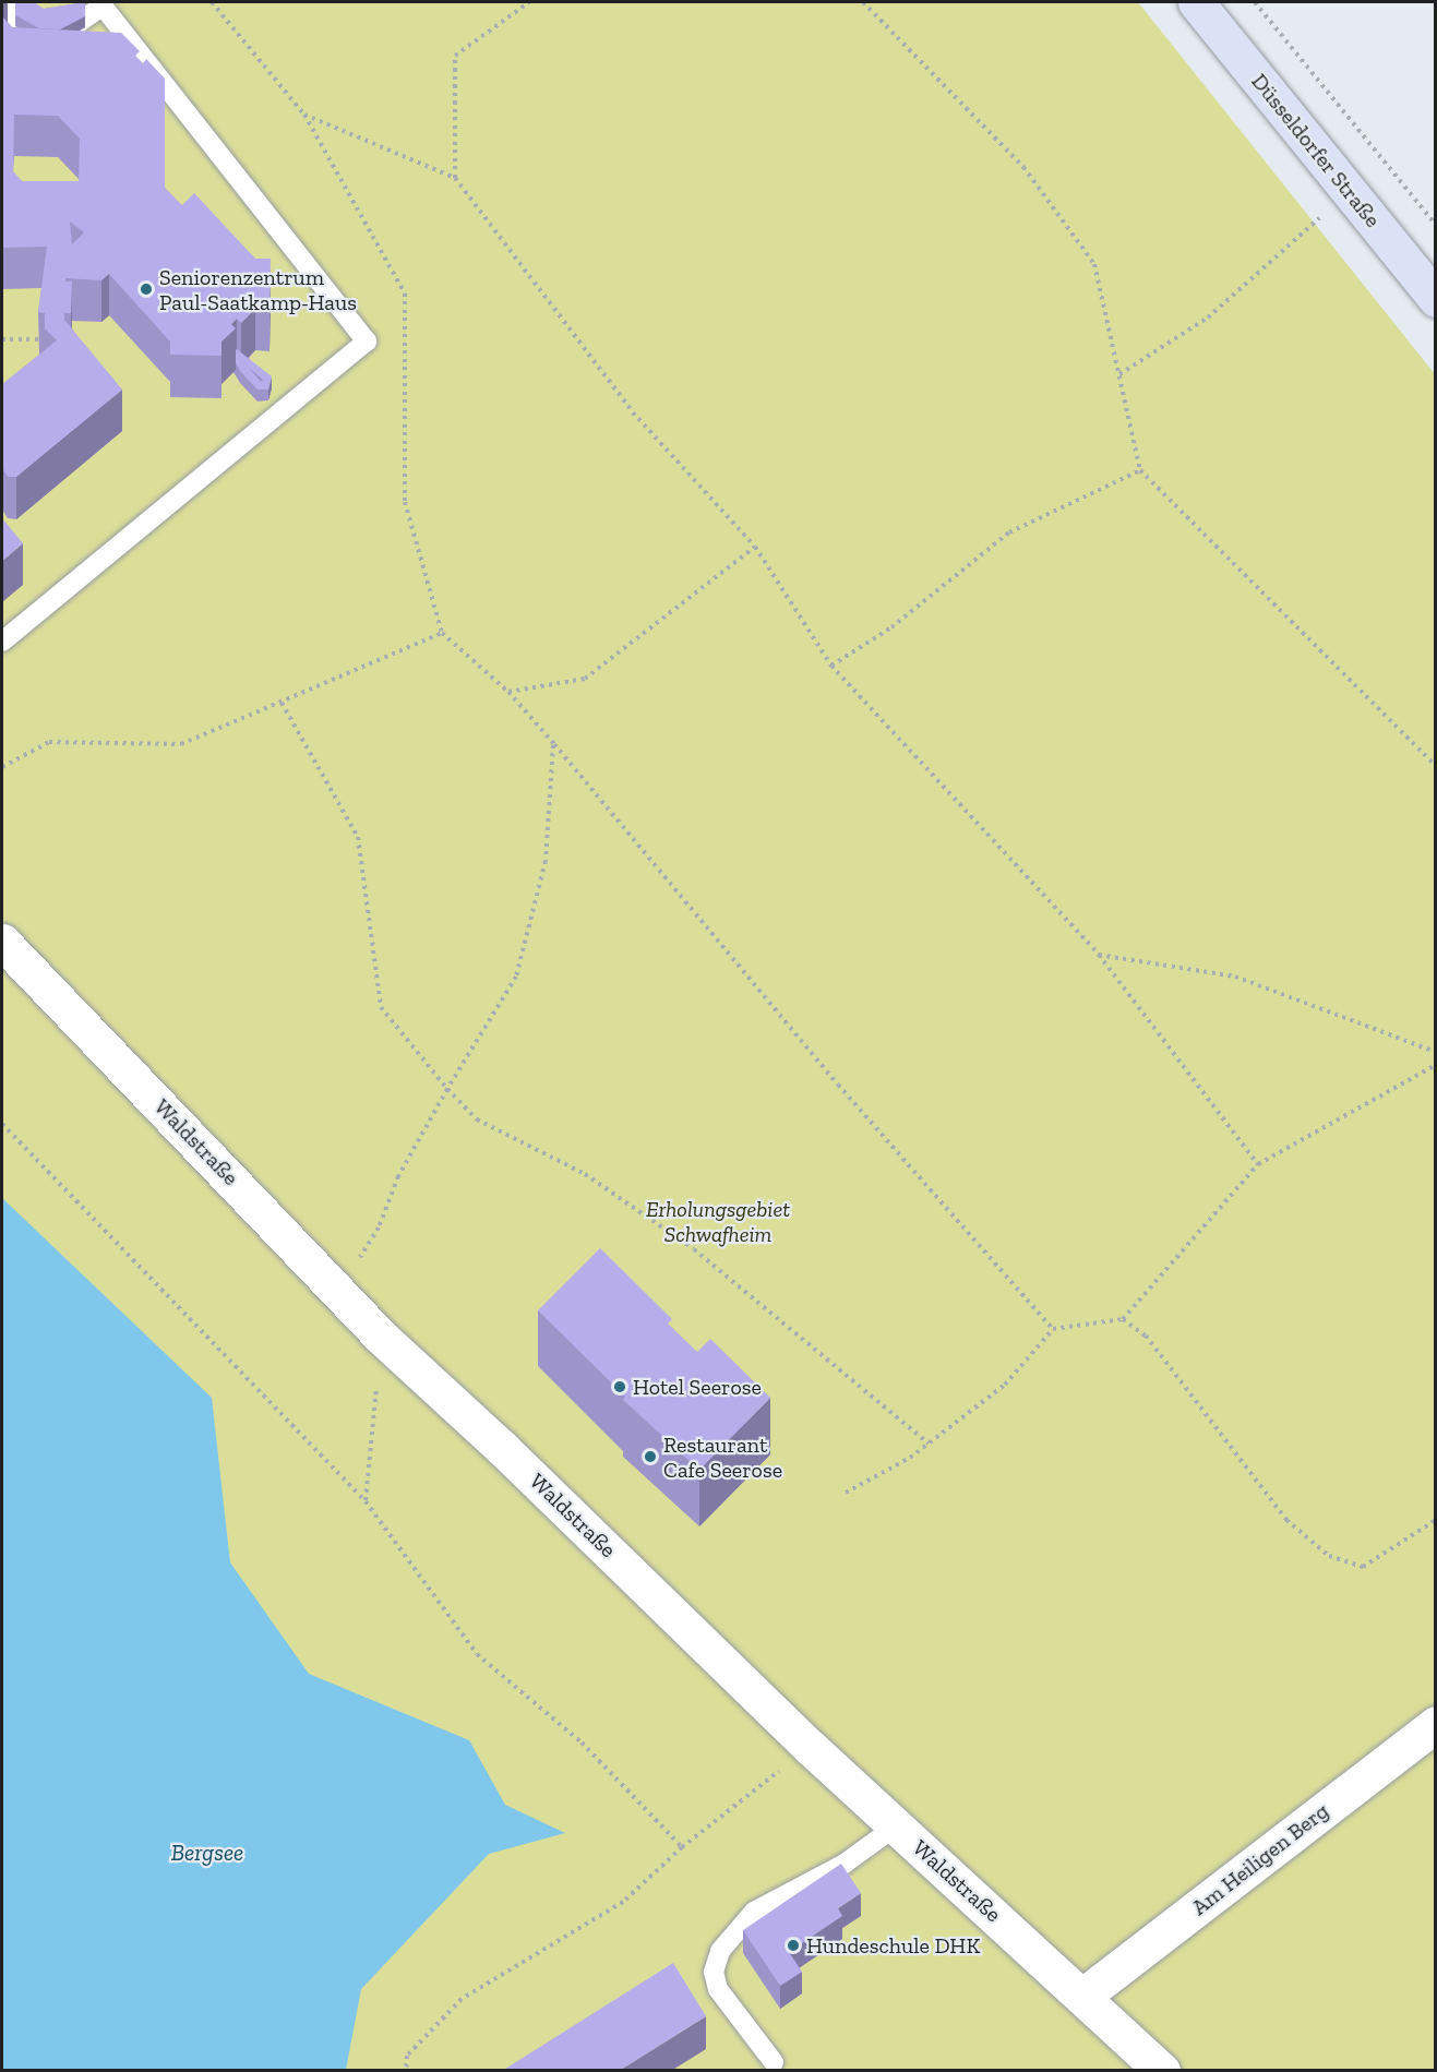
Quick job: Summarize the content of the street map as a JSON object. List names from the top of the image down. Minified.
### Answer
{"streets":{"main road":["Düsseldorfer Straße"],"street":["Waldstraße","Am Heiligen Berg"]},"crossings":[["Waldstraße","Am Heiligen Berg"]],"water":["Bergsee"],"parks":["Erholungsgebiet Schwafheim"],"places":["Seniorenzentrum Paul-Saatkamp-Haus","Hotel Seerose","Restaurant Cafe Seerose","Hundeschule DHK"]}
